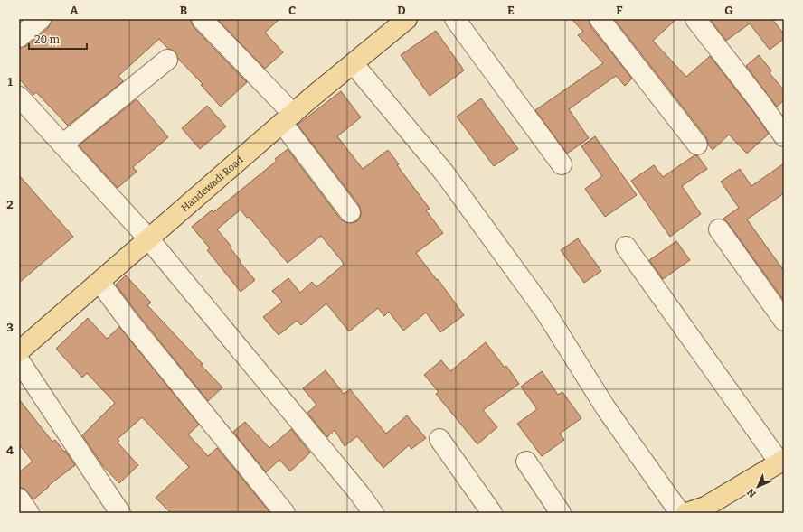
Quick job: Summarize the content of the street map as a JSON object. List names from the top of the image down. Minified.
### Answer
{"streets":{"main road":["Handewadi Road"]},"scale_bar":"20 m","north":"bottom left","grid":{"columns":["A","B","C","D","E","F","G"],"rows":["1","2","3","4"]}}
